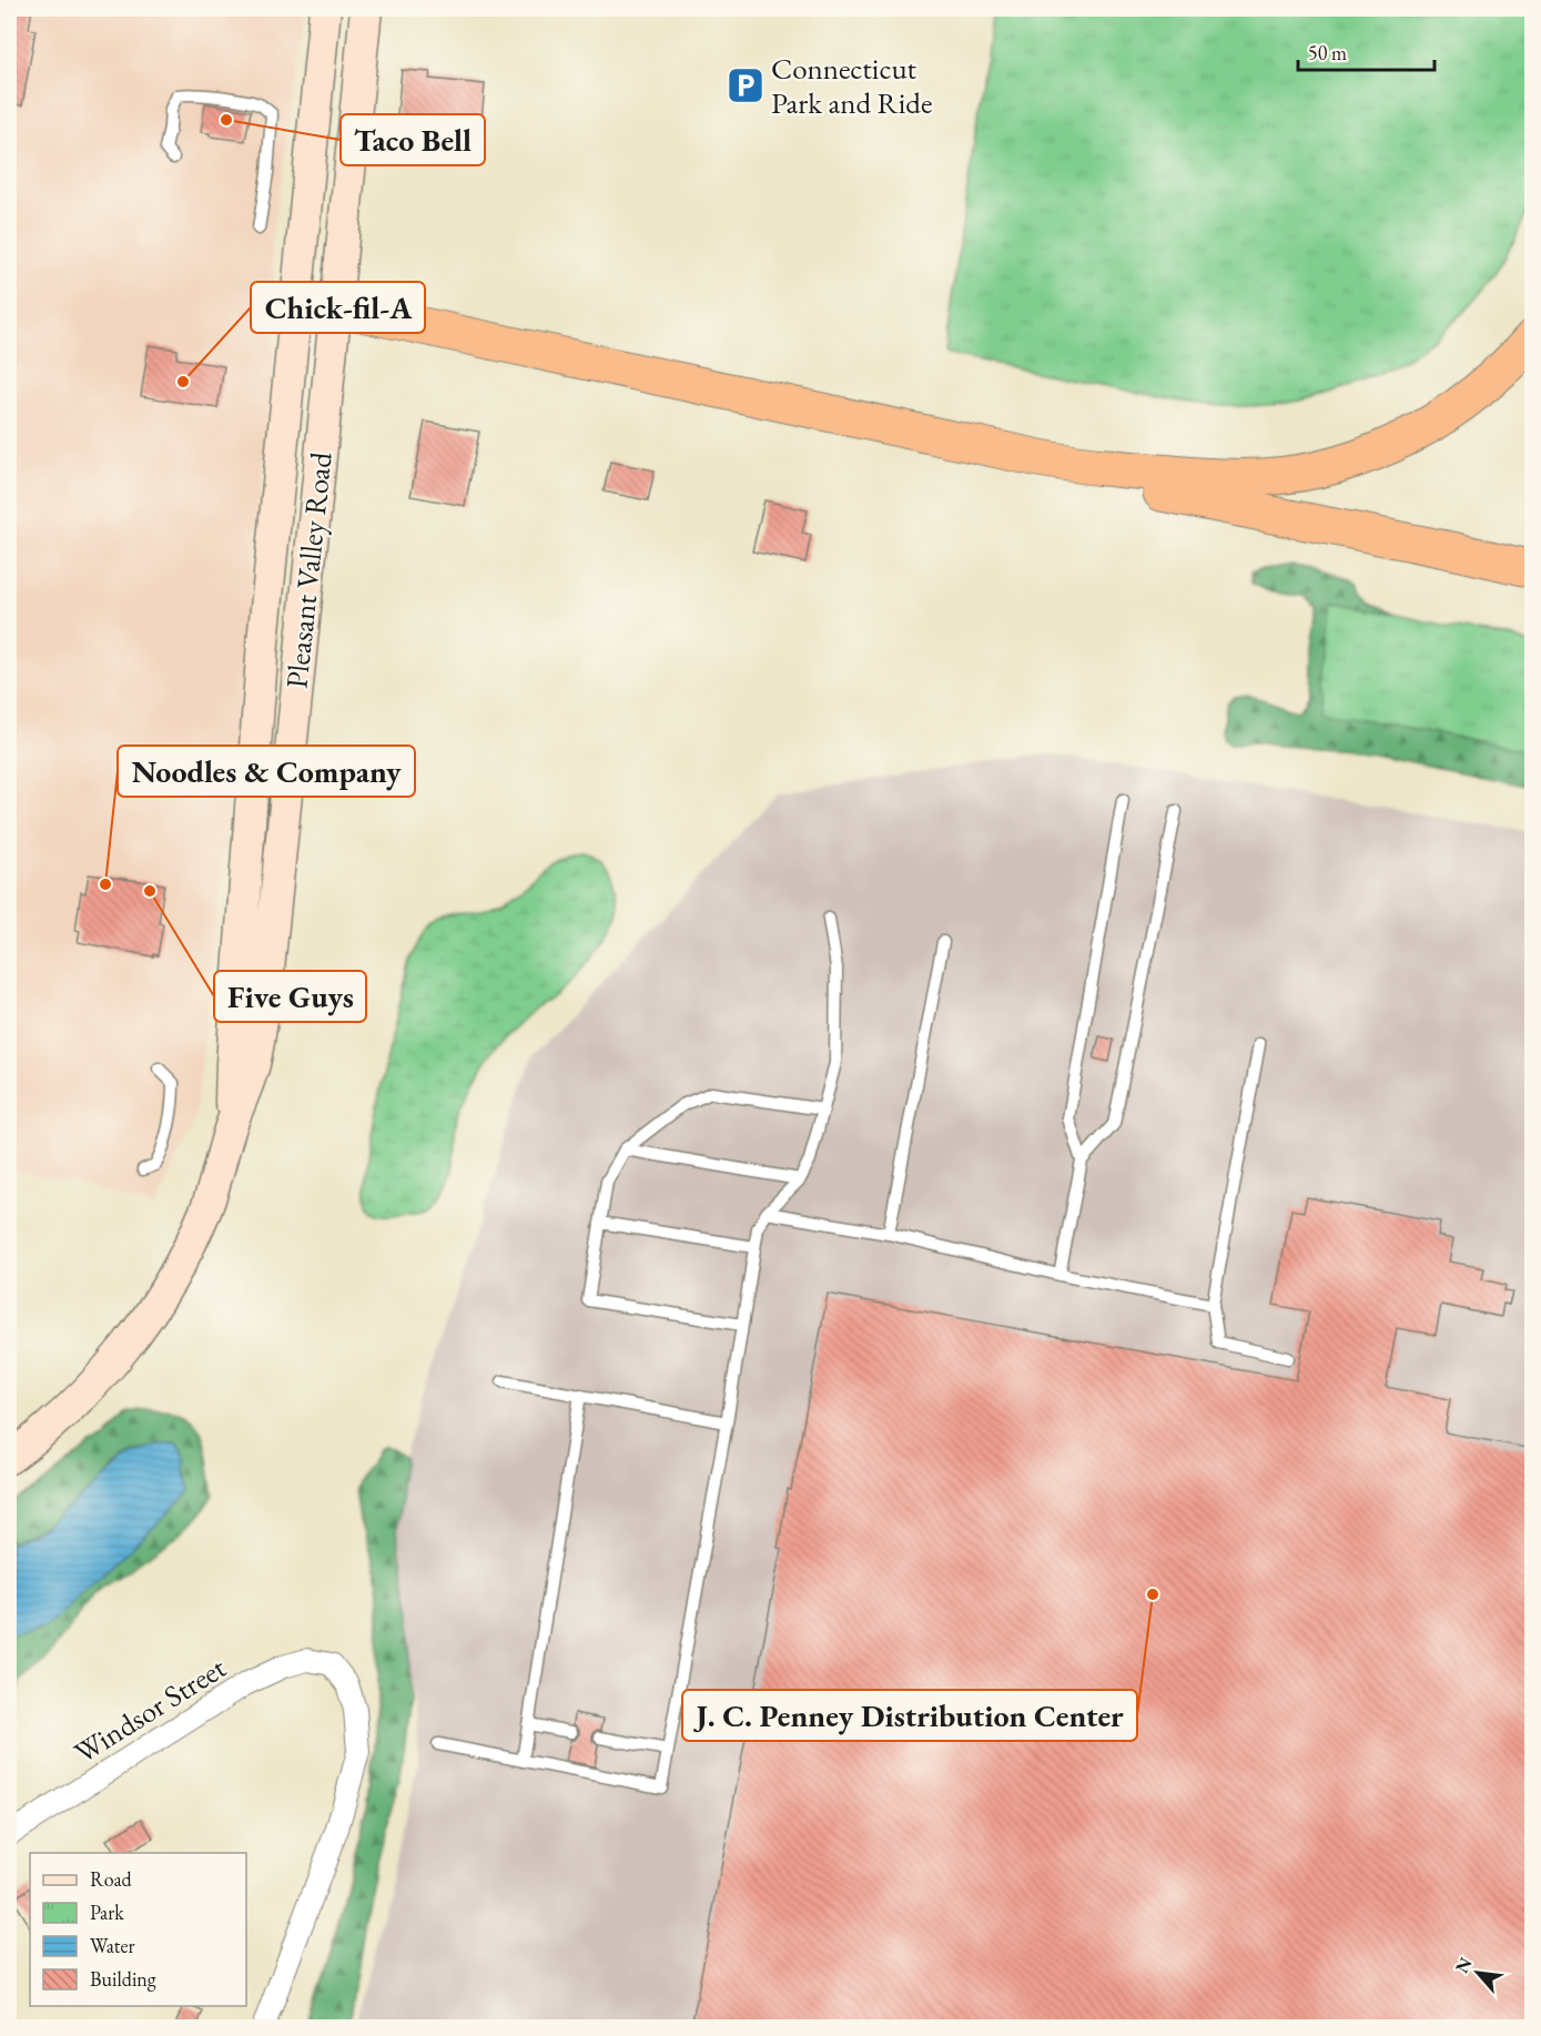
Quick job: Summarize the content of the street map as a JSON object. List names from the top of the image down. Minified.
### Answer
{"streets":{"main road":["Pleasant Valley Road"],"street":["Windsor Street"]},"places":{"parking":["Connecticut Park and Ride"],"other":["Taco Bell","Chick-fil-A","Noodles & Company","Five Guys","J. C. Penney Distribution Center"]},"legend":["Road","Park","Water","Building"],"scale_bar":"50 m","north":"top left"}
